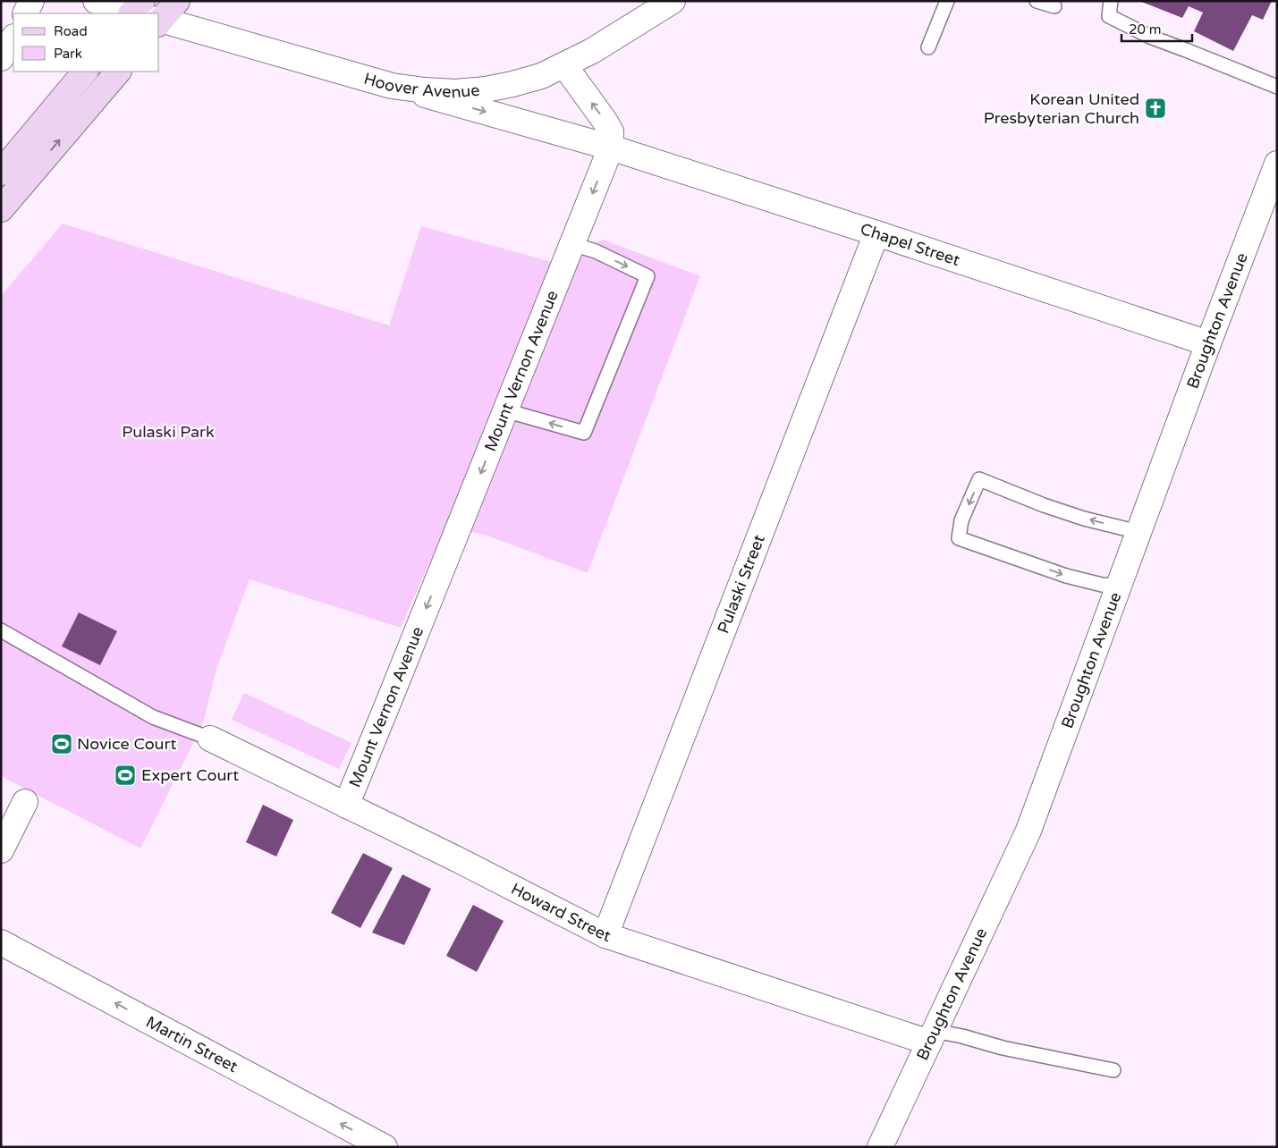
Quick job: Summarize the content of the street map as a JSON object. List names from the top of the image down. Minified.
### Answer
{"streets":{"street":["Hoover Avenue","Chapel Street","Broughton Avenue","Mount Vernon Avenue","Pulaski Street","Howard Street","Martin Street"]},"crossings":[["Chapel Street","Broughton Avenue"],["Chapel Street","Mount Vernon Avenue"],["Chapel Street","Pulaski Street"],["Broughton Avenue","Howard Street"],["Mount Vernon Avenue","Howard Street"],["Pulaski Street","Howard Street"]],"one_way":["Mount Vernon Avenue","Martin Street"],"parks":["Pulaski Park"],"places":{"church":["Korean United Presbyterian Church"],"sports":["Novice Court","Expert Court"]},"legend":["Road","Park"],"scale_bar":"20 m"}
